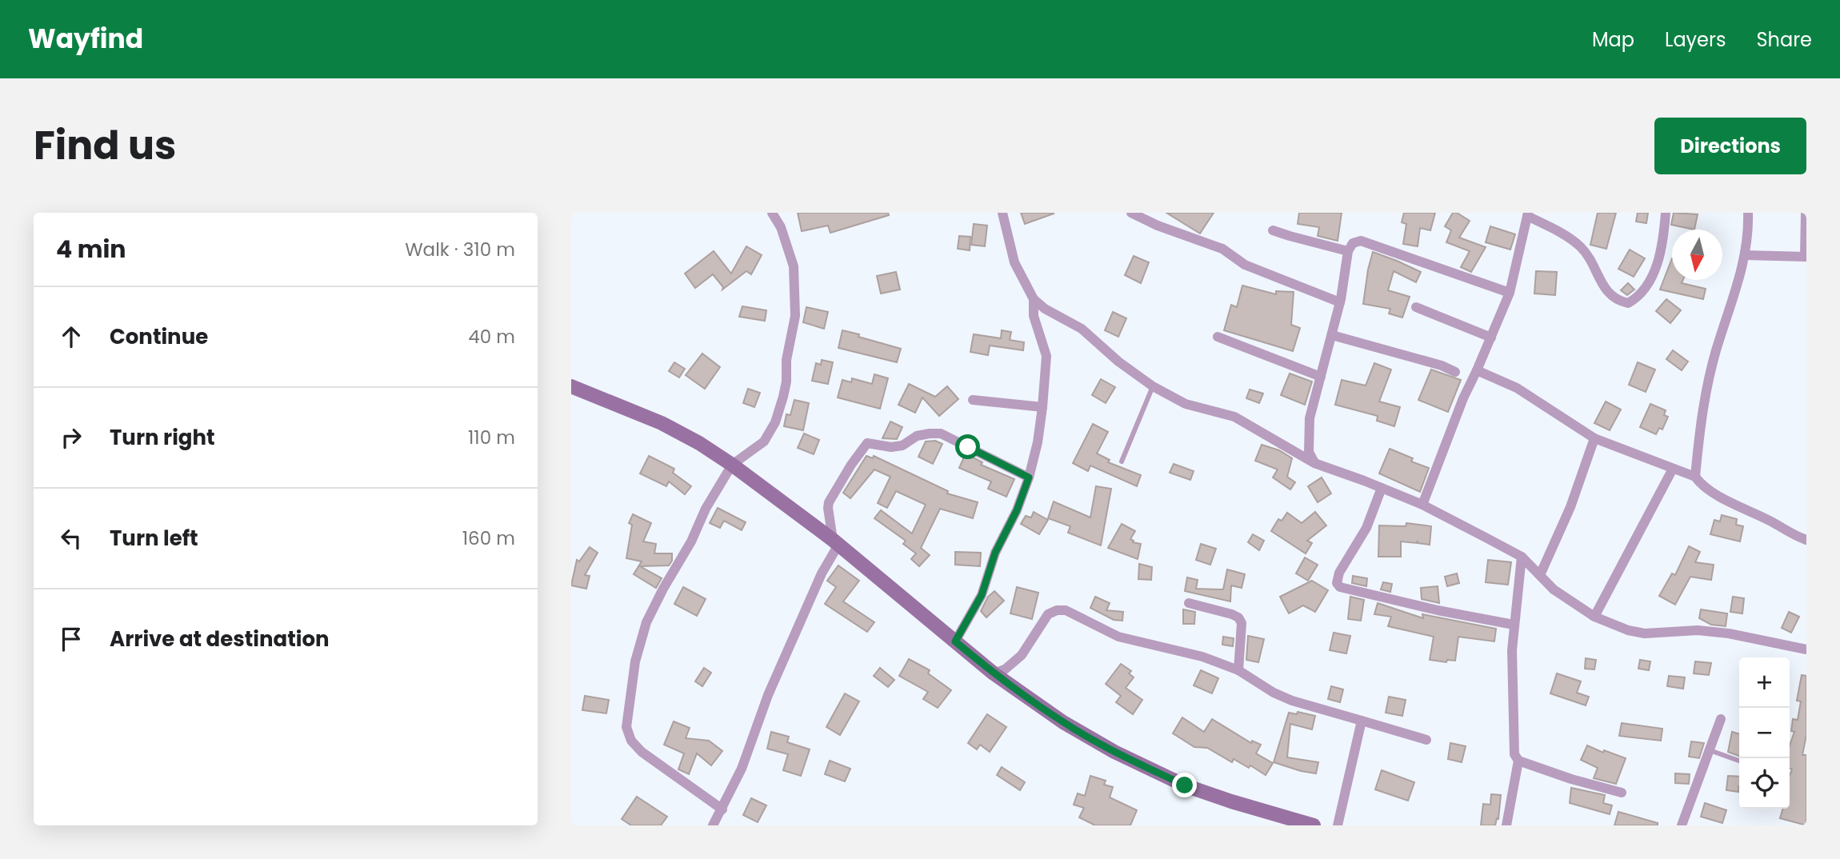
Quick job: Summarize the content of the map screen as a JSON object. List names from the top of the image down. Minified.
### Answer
{"north":"bottom","page":{"header":"Wayfind","nav":["Map","Layers","Share"],"title":"Find us","buttons":"Directions","heading":["4 min","Walk · 310 m"],"list":[["Continue","40 m"],["Turn right","110 m"],["Turn left","160 m"],"Arrive at destination"],"map_buttons":["+","−"]}}
